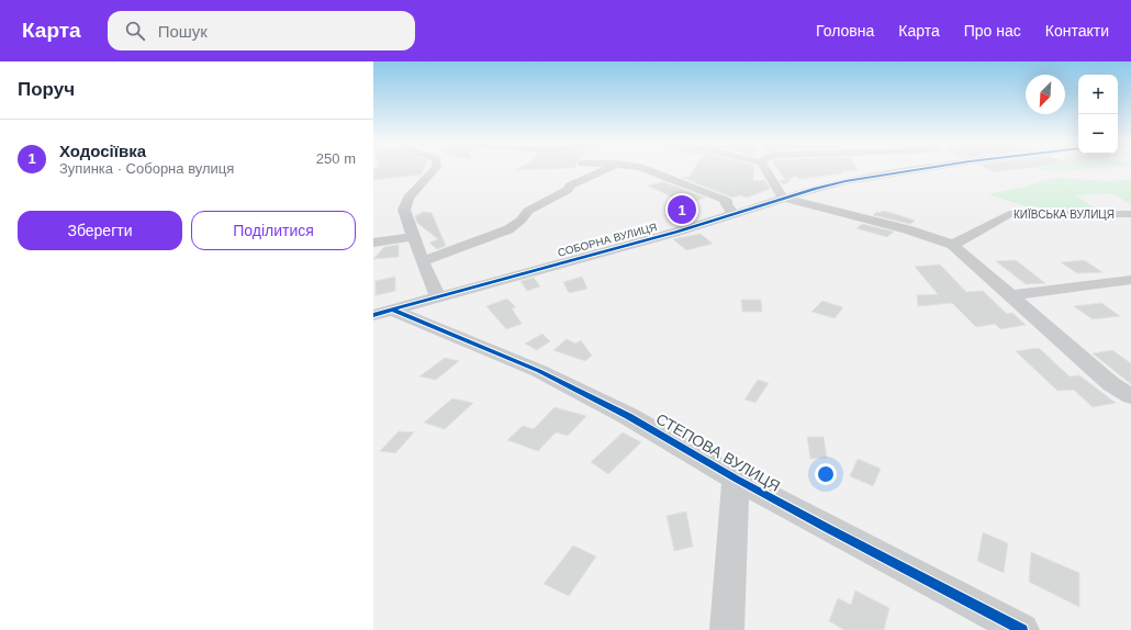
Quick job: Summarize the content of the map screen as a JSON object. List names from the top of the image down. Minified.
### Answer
{"streets":{"street":["КИЇВСЬКА ВУЛИЦЯ","СОБОРНА ВУЛИЦЯ","СТЕПОВА ВУЛИЦЯ"]},"crossings":[["СОБОРНА ВУЛИЦЯ","СТЕПОВА ВУЛИЦЯ"]],"north":"bottom left","page":{"header":"Карта","search":"Пошук","nav":["Головна","Карта","Про нас","Контакти"],"heading":"Поруч","map_buttons":["+","−"],"list":[{"mark":"1","name":"Ходосіївка","note":"Зупинка · Соборна вулиця","value":"250 m"}],"pins":"1","buttons":["Зберегти","Поділитися"]}}
